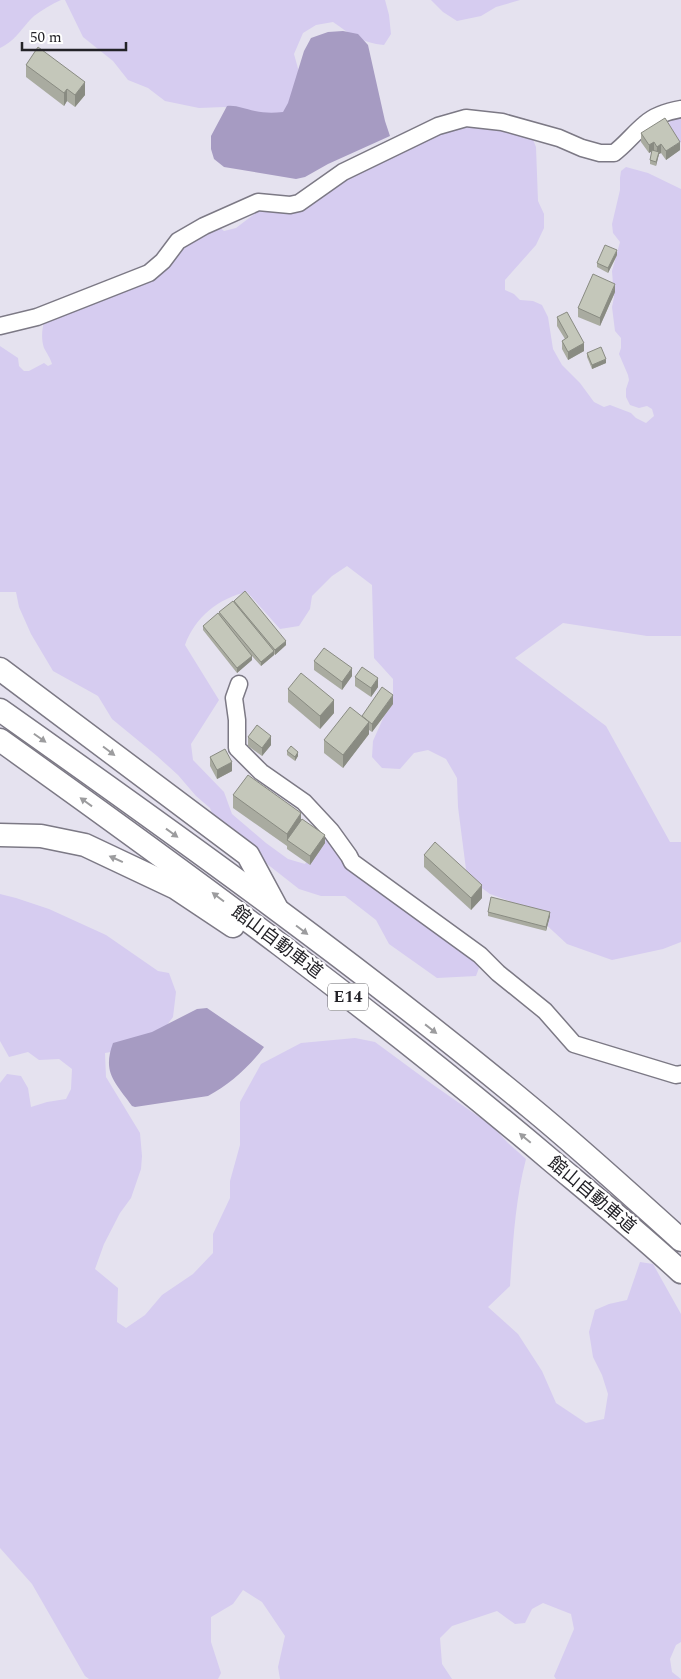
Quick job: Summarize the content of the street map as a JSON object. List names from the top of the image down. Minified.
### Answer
{"streets":{"highway":["館山自動車道","E14"]},"scale_bar":"50 m"}
